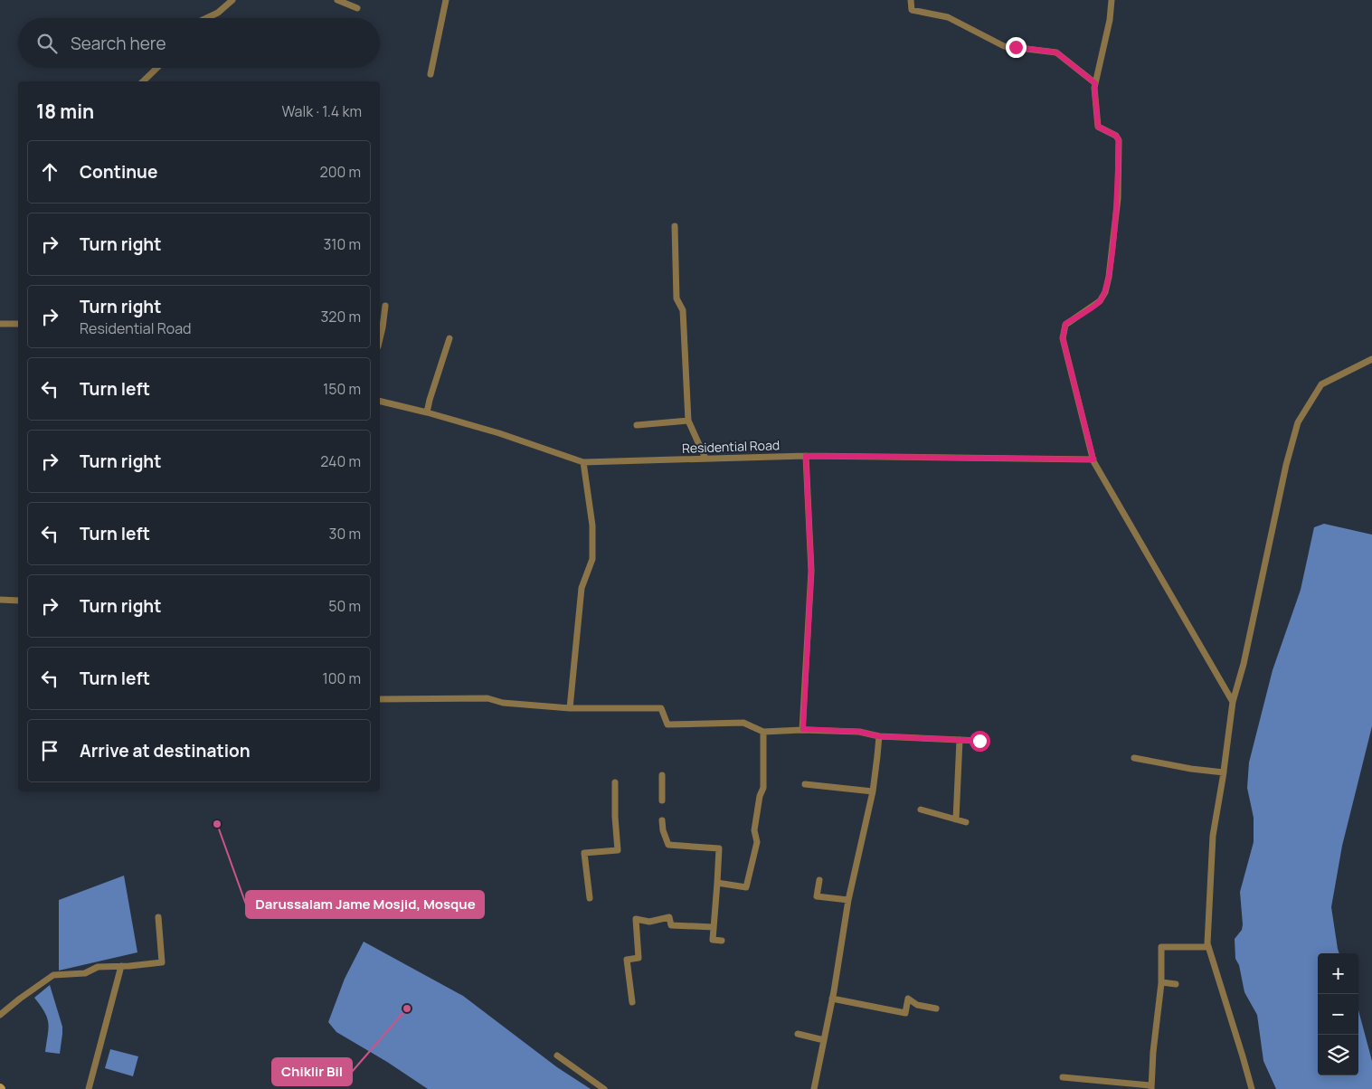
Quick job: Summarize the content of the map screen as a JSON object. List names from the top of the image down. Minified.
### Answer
{"streets":{"street":["Residential Road"]},"places":["Darussalam Jame Mosjid, Mosque","Chiklir Bil"],"page":{"search":"Search here","heading":["18 min","Walk · 1.4 km"],"list":[["Continue","200 m"],["Turn right","310 m"],["Turn right","Residential Road","320 m"],["Turn left","150 m"],["Turn right","240 m"],["Turn left","30 m"],["Turn right","50 m"],["Turn left","100 m"],"Arrive at destination"],"map_buttons":["+","−"]}}
